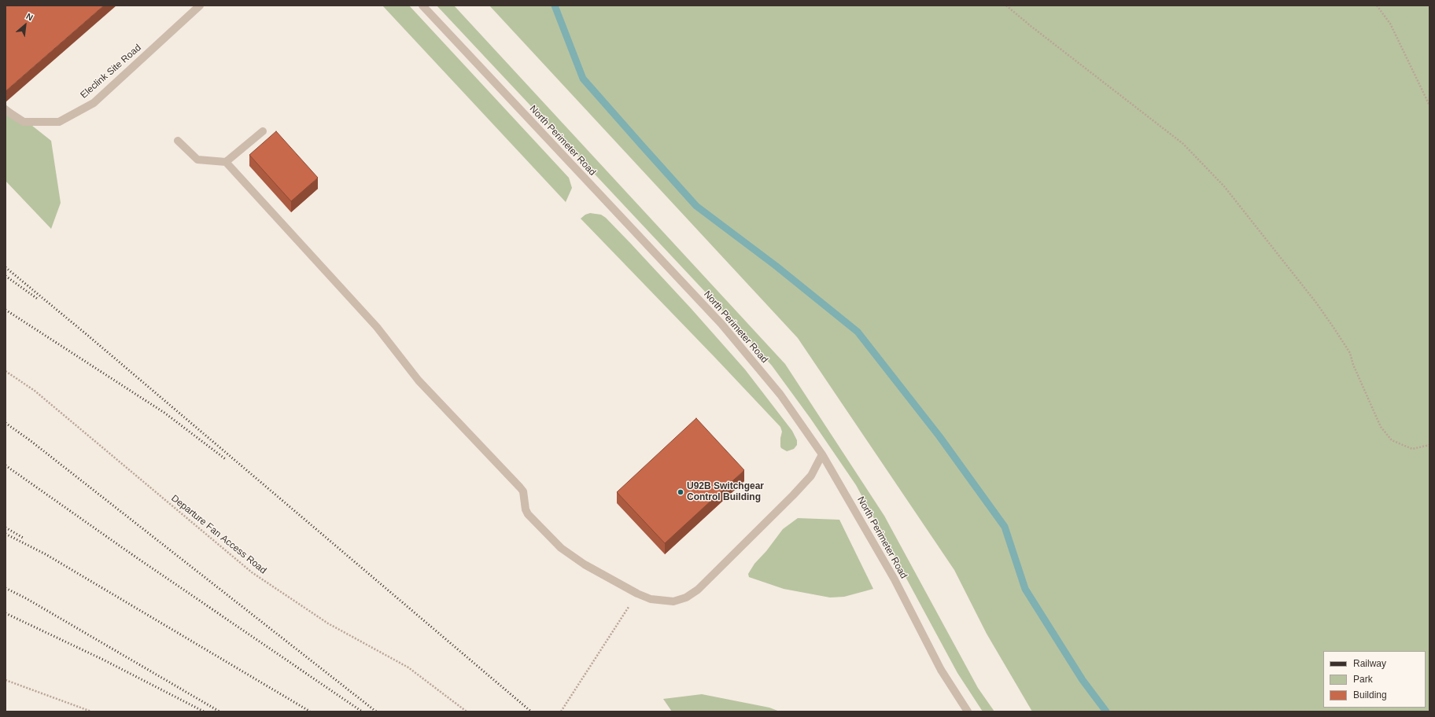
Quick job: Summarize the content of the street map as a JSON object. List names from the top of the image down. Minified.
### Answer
{"streets":{"lane":["Eleclink Site Road","North Perimeter Road"],"path":["Departure Fan Access Road"]},"places":["U92B Switchgear Control Building"],"legend":["Railway","Park","Building"],"north":"top right"}
